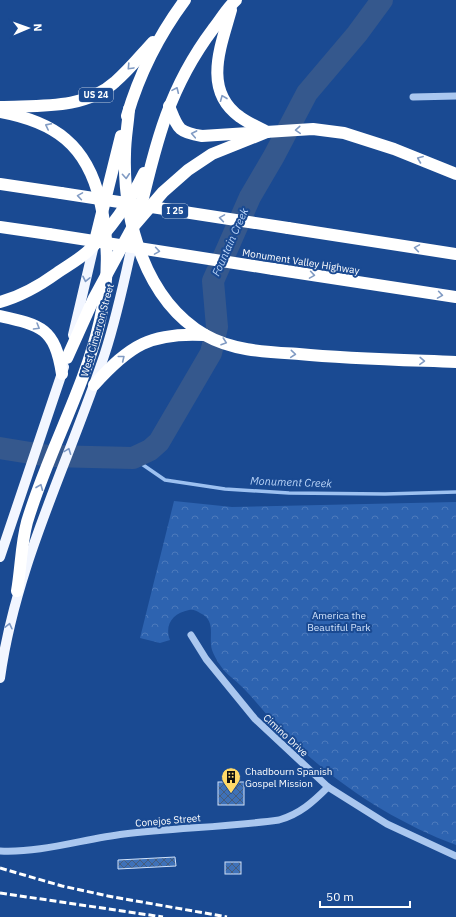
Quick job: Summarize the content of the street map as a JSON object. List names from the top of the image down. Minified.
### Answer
{"streets":{"highway":["US 24","I 25","Monument Valley Highway","West Cimarron Street"],"street":["Cimino Drive","Conejos Street"]},"crossings":[["Cimino Drive","Conejos Street"]],"water":["Fountain Creek","Monument Creek"],"parks":["America the Beautiful Park"],"places":{"building":["Chadbourn Spanish Gospel Mission"]},"scale_bar":"50 m","north":"right"}
